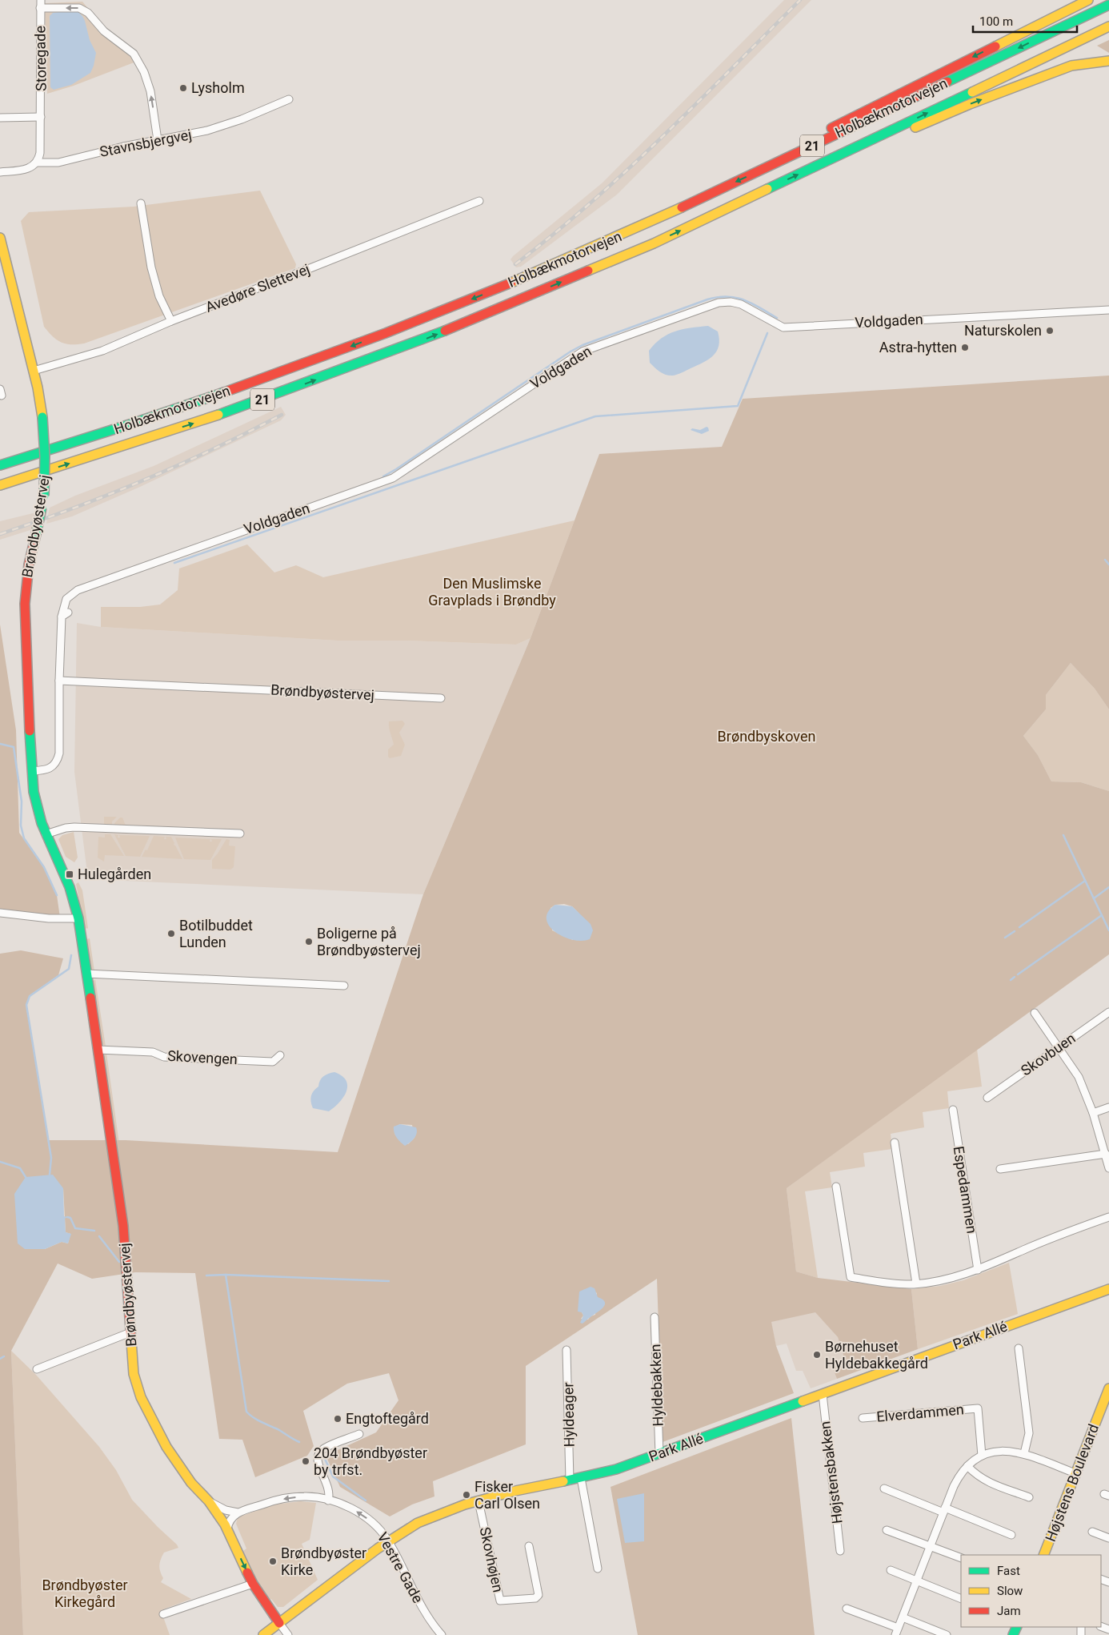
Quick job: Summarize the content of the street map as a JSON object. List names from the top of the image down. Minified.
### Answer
{"streets":{"main road":["Holbækmotorvejen","21","Brøndbyøstervej","Park Allé","Højstens Boulevard"],"street":["Storegade","Stavnsbjergvej","Avedøre Slettevej","Voldgaden","Skovbuen","Skovengen","Espedammen","Hyldebakken","Elverdammen","Hyldeager","Højstensbakken","Skovhøjen","Vestre Gade"]},"crossings":[["Storegade","Stavnsbjergvej"],["Avedøre Slettevej","Brøndbyøstervej"],["Voldgaden","Brøndbyøstervej"],["Brøndbyøstervej","Skovengen"],["Brøndbyøstervej","Park Allé"],["Park Allé","Hyldebakken"],["Park Allé","Hyldeager"],["Park Allé","Højstensbakken"],["Park Allé","Skovhøjen"],["Park Allé","Vestre Gade"]],"one_way":["Vestre Gade"],"parks":["Den Muslimske Gravplads i Brøndby","Brøndbyskoven","Brøndbyøster Kirkegård"],"places":{"other":["Lysholm","Naturskolen","Astra-hytten","Botilbuddet Lunden","Boligerne på Brøndbyøstervej","Børnehuset Hyldebakkegård","Engtoftegård","204 Brøndbyøster by trfst.","Fisker Carl Olsen","Brøndbyøster Kirke"],"transit":["Hulegården"]},"legend":["Fast","Slow","Jam"],"scale_bar":"100 m"}
